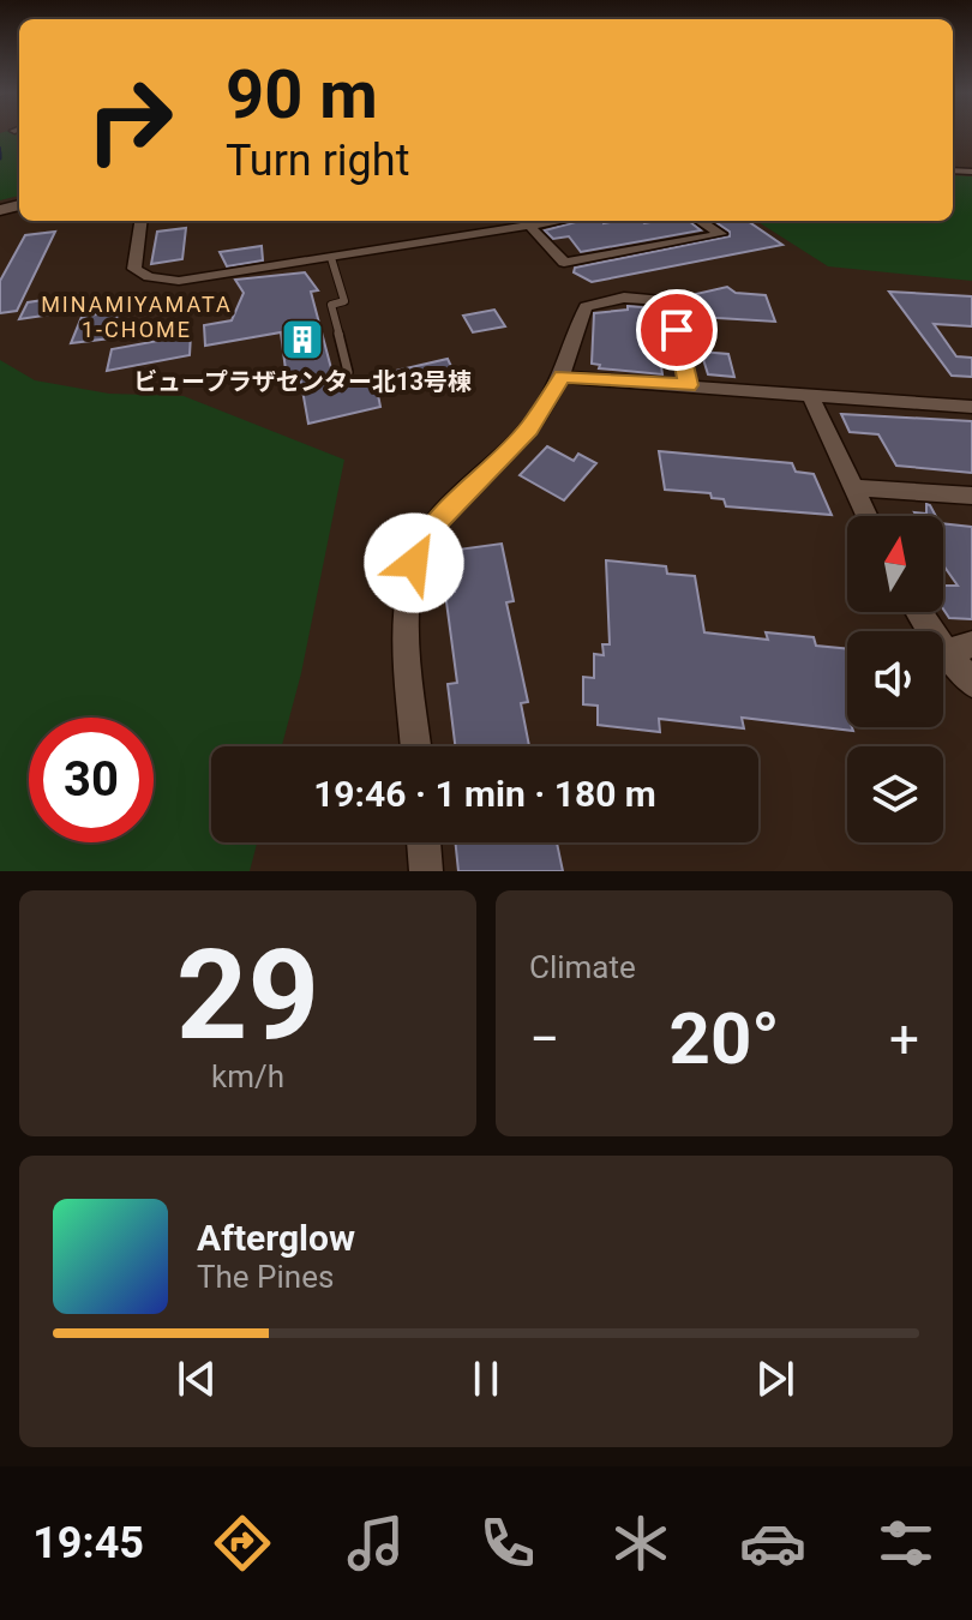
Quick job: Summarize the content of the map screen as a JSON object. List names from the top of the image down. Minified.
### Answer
{"districts":["MINAMIYAMATA 1-CHOME"],"places":{"building":["ビュープラザセンター北13号棟"]},"north":"top","page":{"turn":["90 m","Turn right"],"limit":"30","trip":"19:46 · 1 min · 180 m","tile":[["29","km/h"],"Climate"],"heat":["−","20°","+"],"song":["Afterglow","The Pines"],"tabs":"19:45"}}
